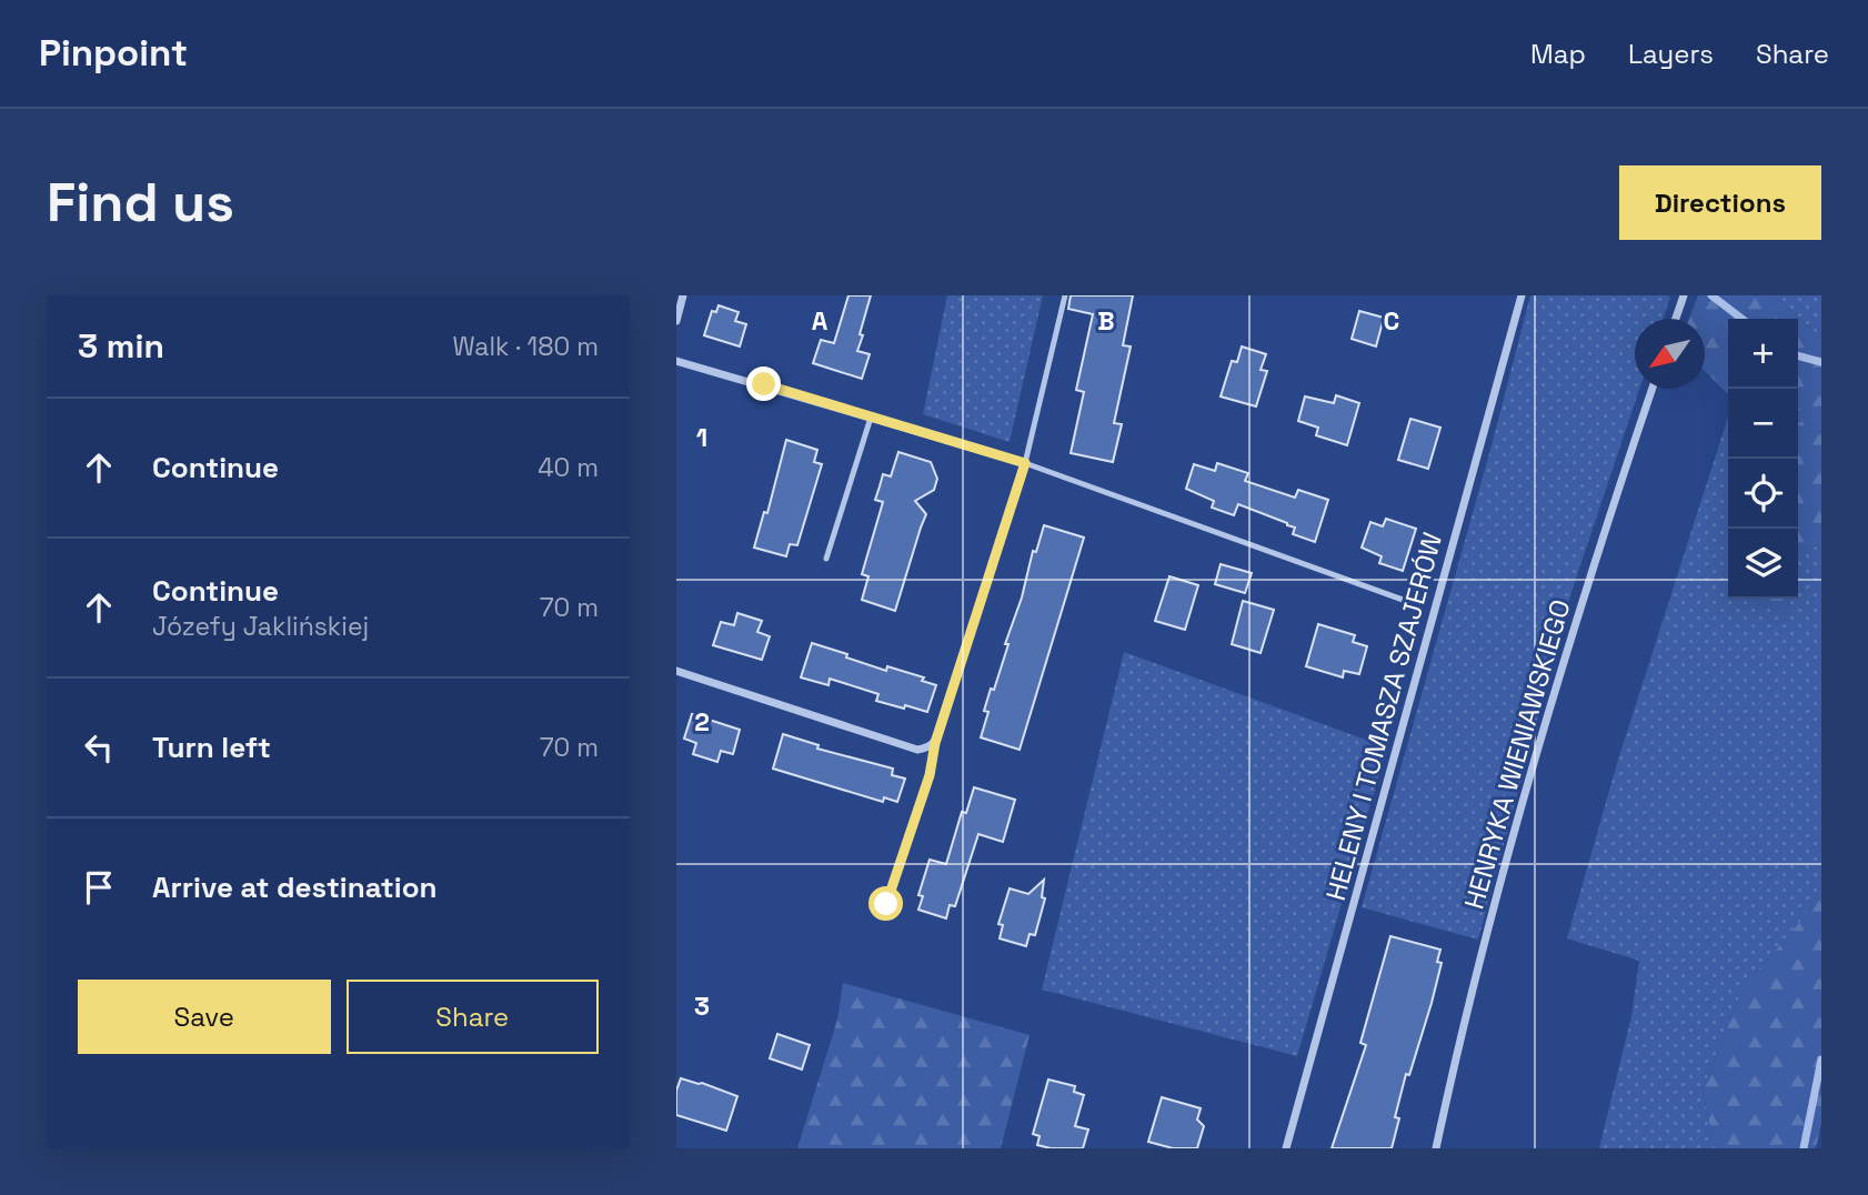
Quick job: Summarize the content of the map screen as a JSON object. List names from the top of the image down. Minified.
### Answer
{"streets":{"street":["HELENY I TOMASZA SZAJERÓW","HENRYKA WIENIAWSKIEGO"]},"north":"bottom left","page":{"header":"Pinpoint","nav":["Map","Layers","Share"],"buttons":["Directions",["Save","Share"]],"title":"Find us","heading":["3 min","Walk · 180 m"],"map_buttons":["+","−"],"list":[["Continue","40 m"],["Continue","Józefy Jaklińskiej","70 m"],["Turn left","70 m"],"Arrive at destination"]},"grid":{"columns":["A","B","C"],"rows":["1","2","3"]}}
